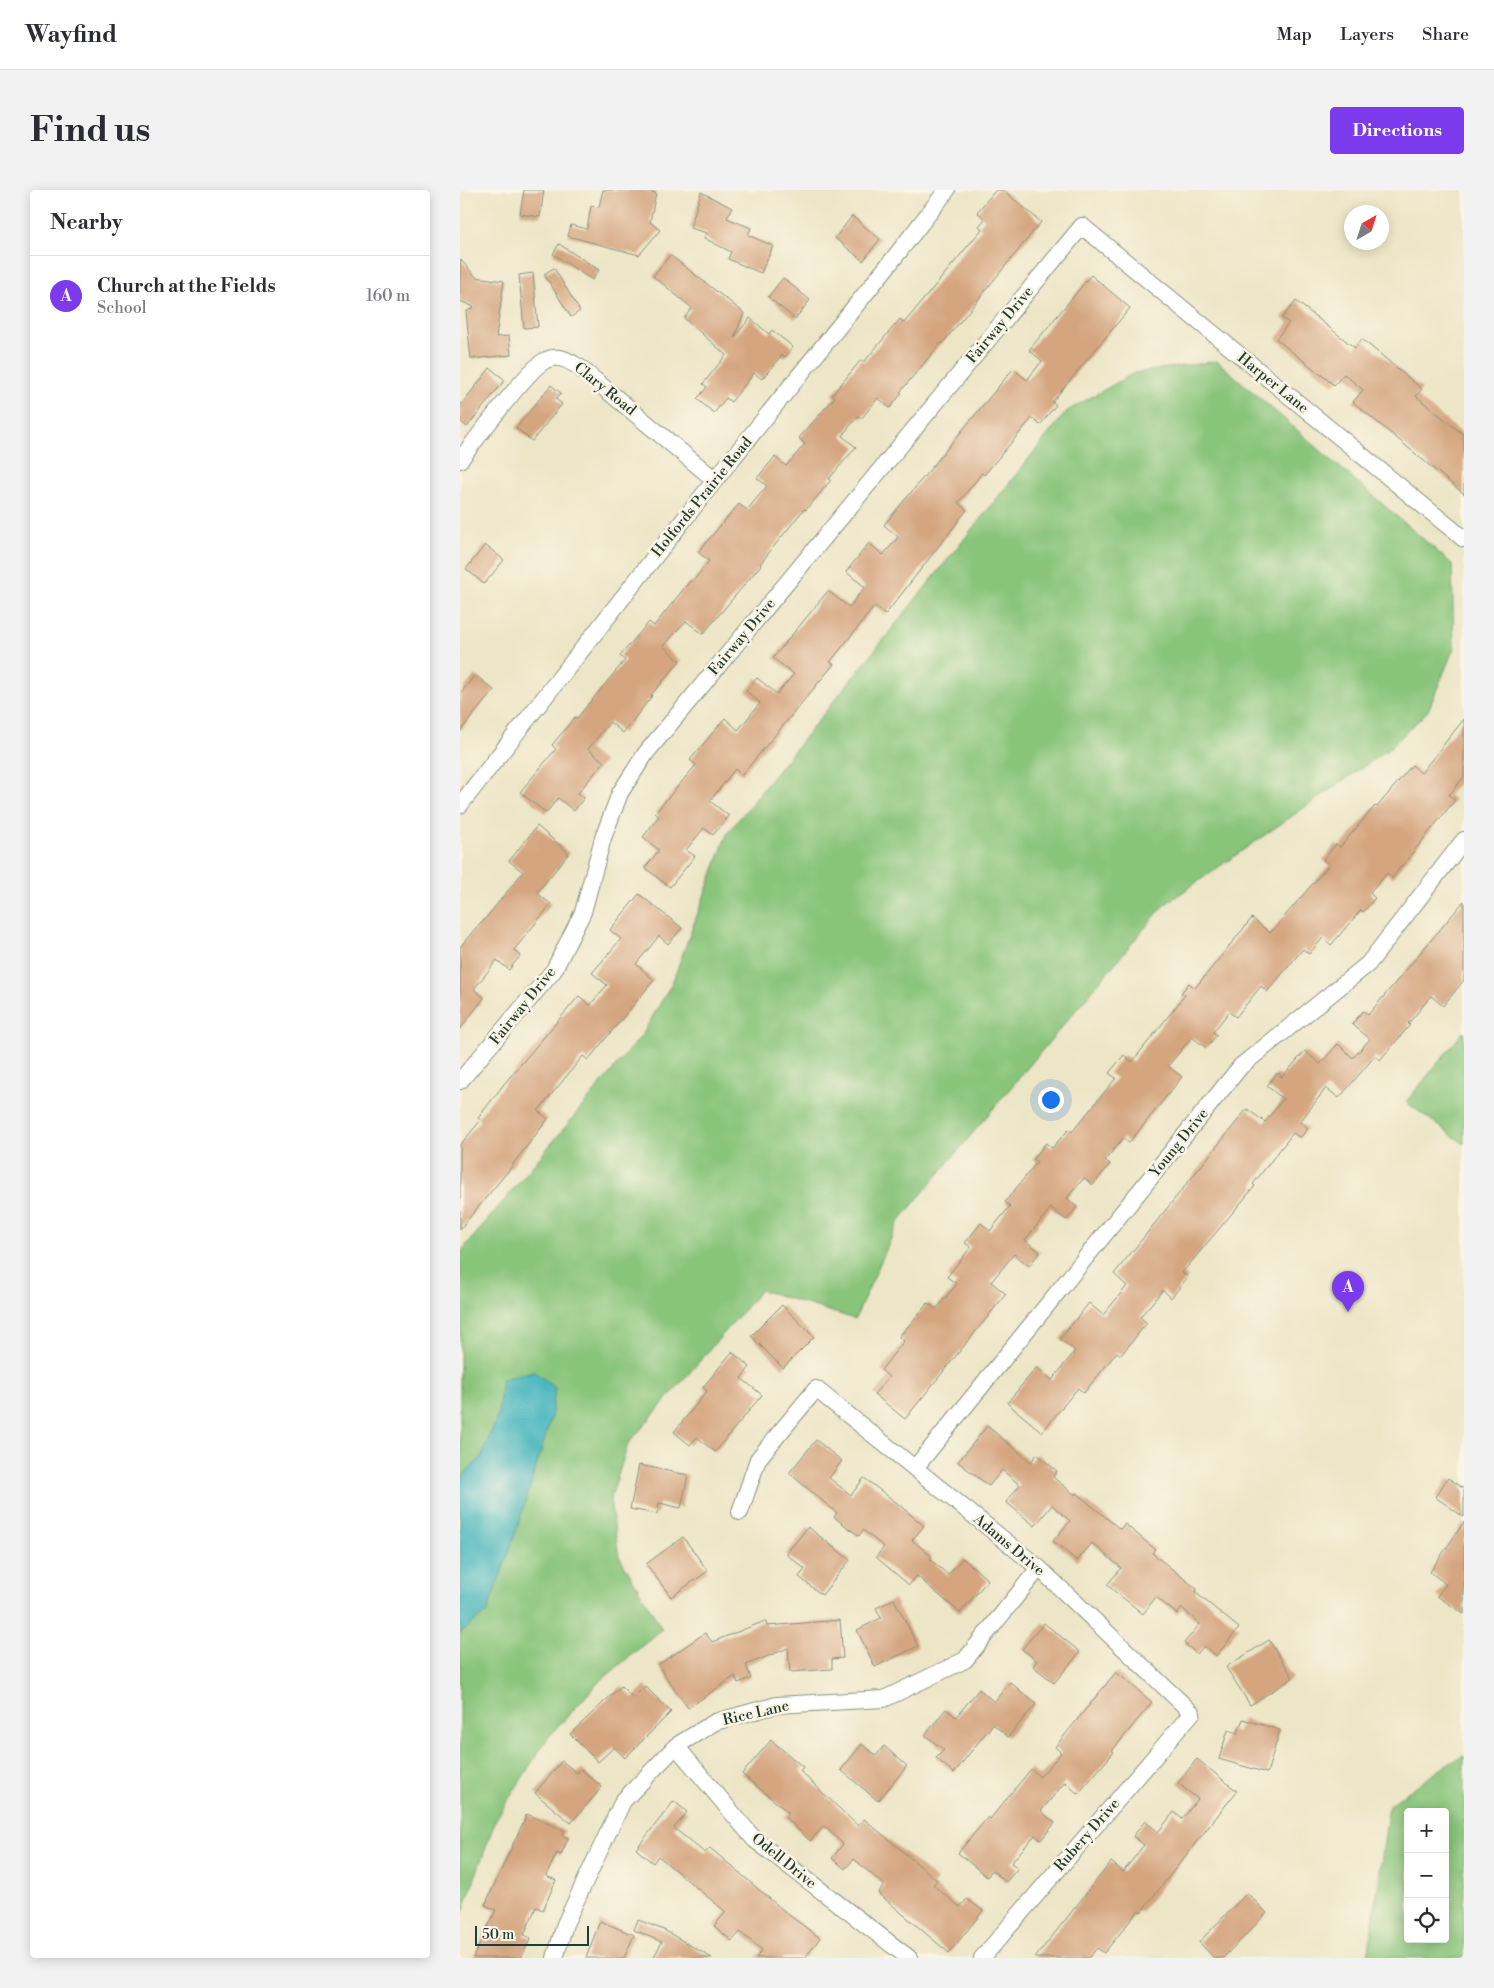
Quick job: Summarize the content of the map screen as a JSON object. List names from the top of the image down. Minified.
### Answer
{"streets":{"street":["Fairway Drive","Harper Lane","Clary Road","Holfords Prairie Road","Young Drive","Adams Drive","Rice Lane","Rubery Drive","Odell Drive"]},"crossings":[["Fairway Drive","Harper Lane"],["Clary Road","Holfords Prairie Road"],["Young Drive","Adams Drive"],["Adams Drive","Rice Lane"],["Adams Drive","Rubery Drive"],["Rice Lane","Odell Drive"]],"scale_bar":"50 m","north":"top right","page":{"header":"Wayfind","nav":["Map","Layers","Share"],"buttons":"Directions","title":"Find us","heading":"Nearby","list":[{"mark":"A","name":"Church at the Fields","note":"School","value":"160 m"}],"pins":"A","map_buttons":["+","−"],"scale":"50 m"}}
